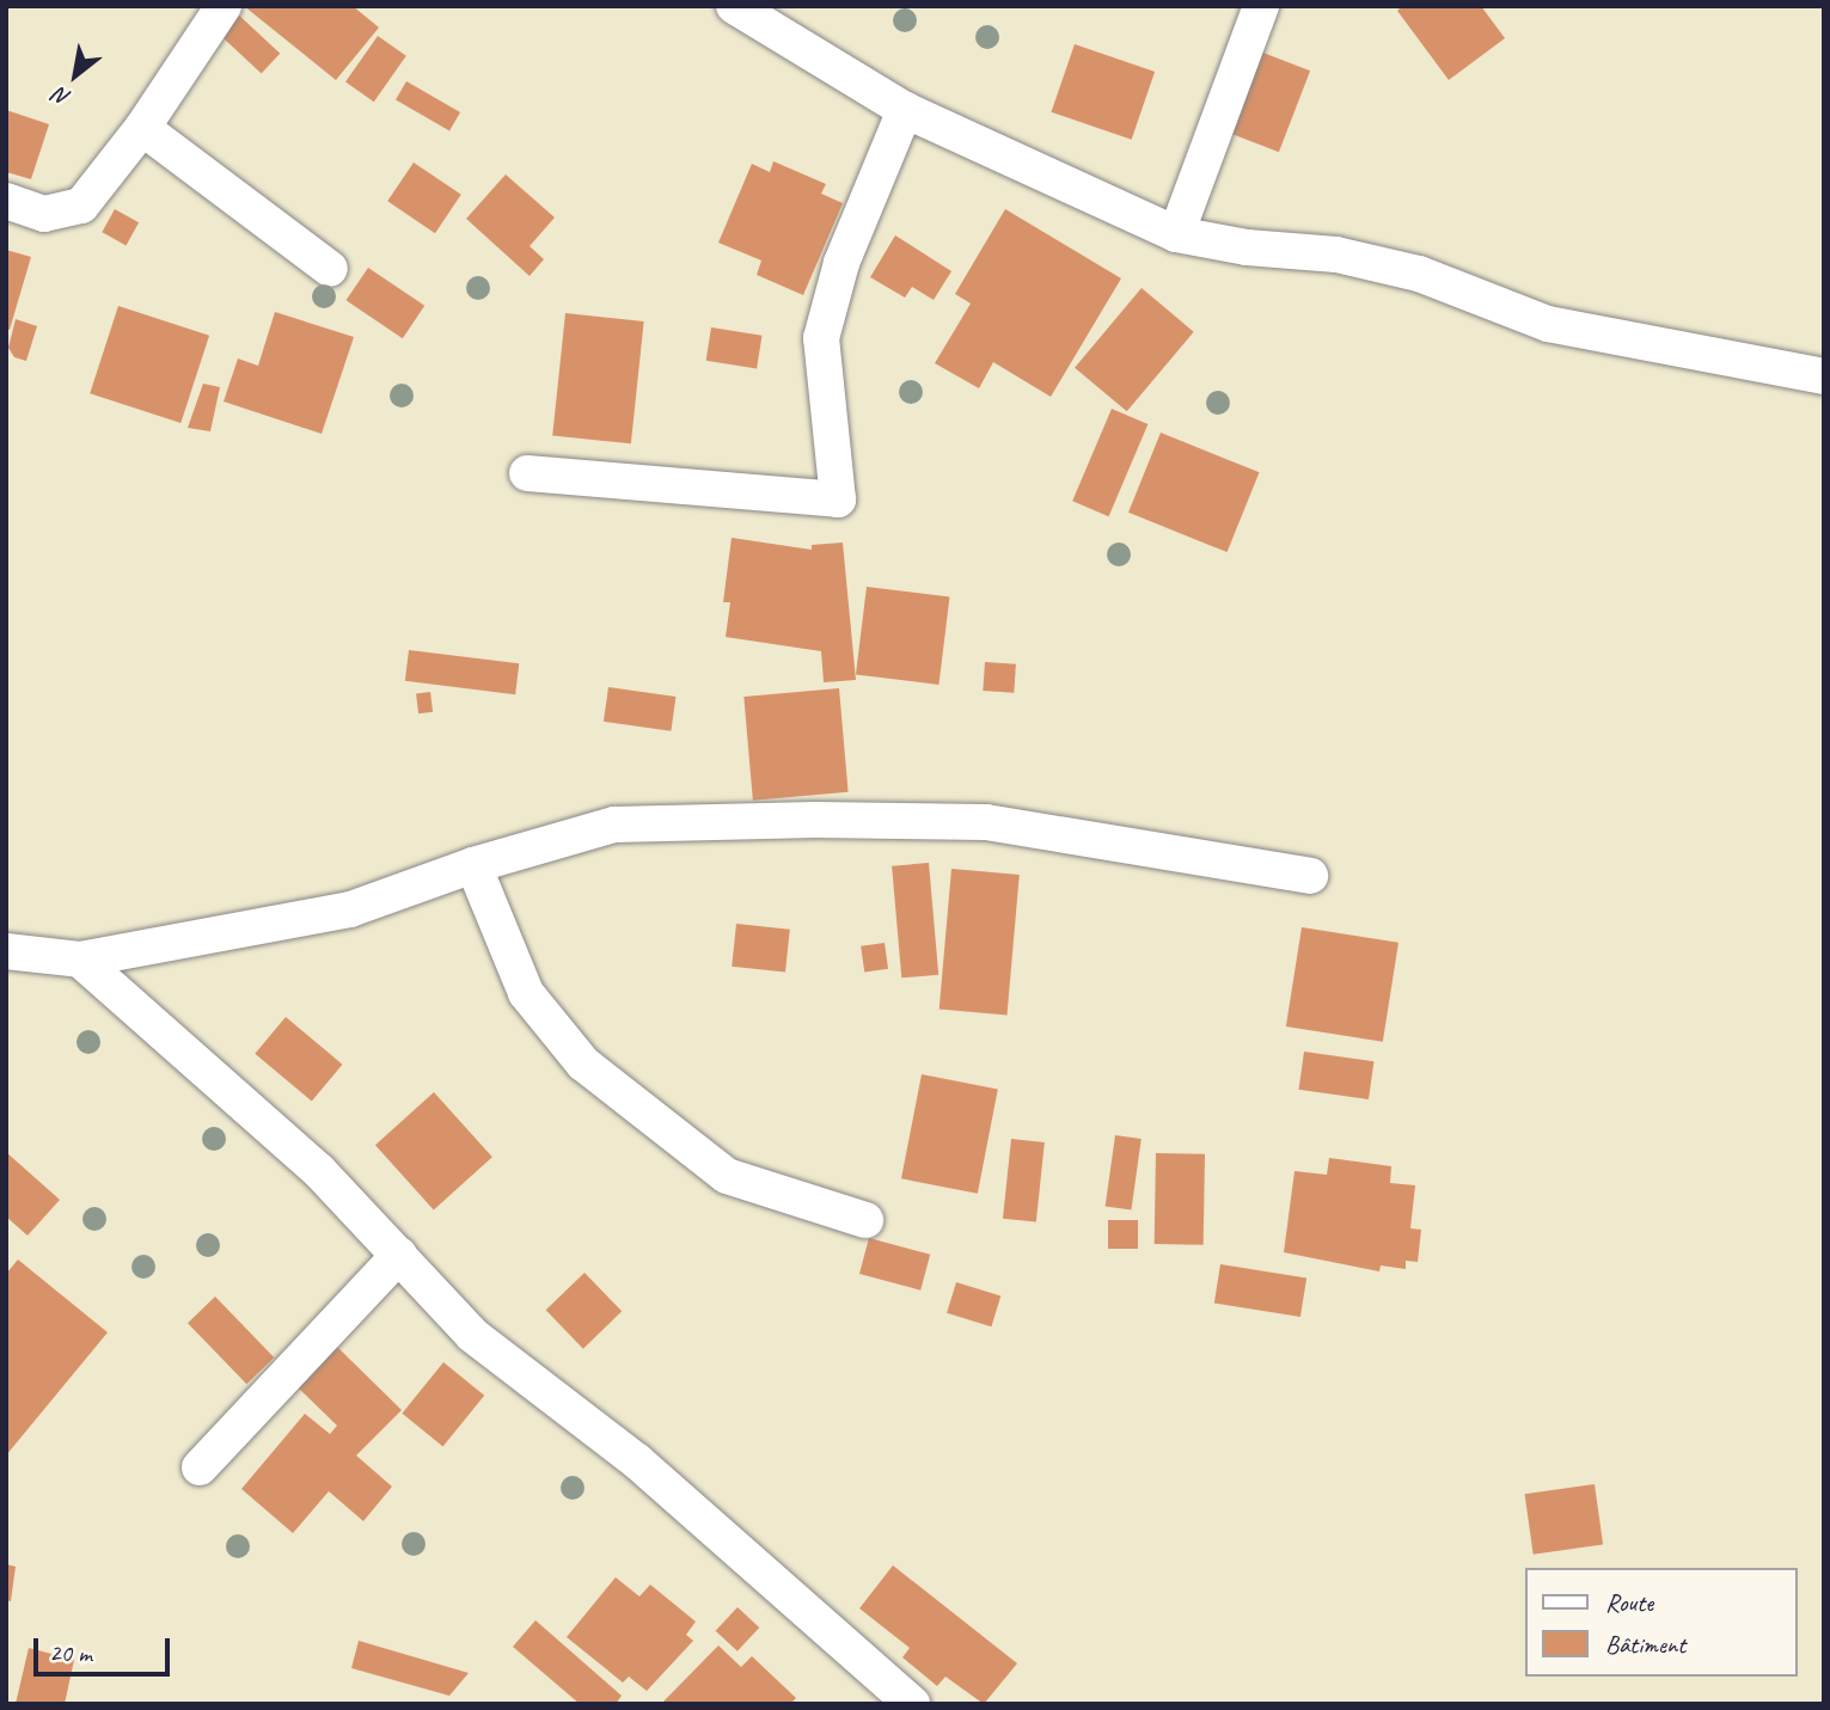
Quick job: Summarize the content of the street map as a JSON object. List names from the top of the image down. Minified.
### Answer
{"legend":["Route","Bâtiment"],"scale_bar":"20 m","north":"bottom left"}
